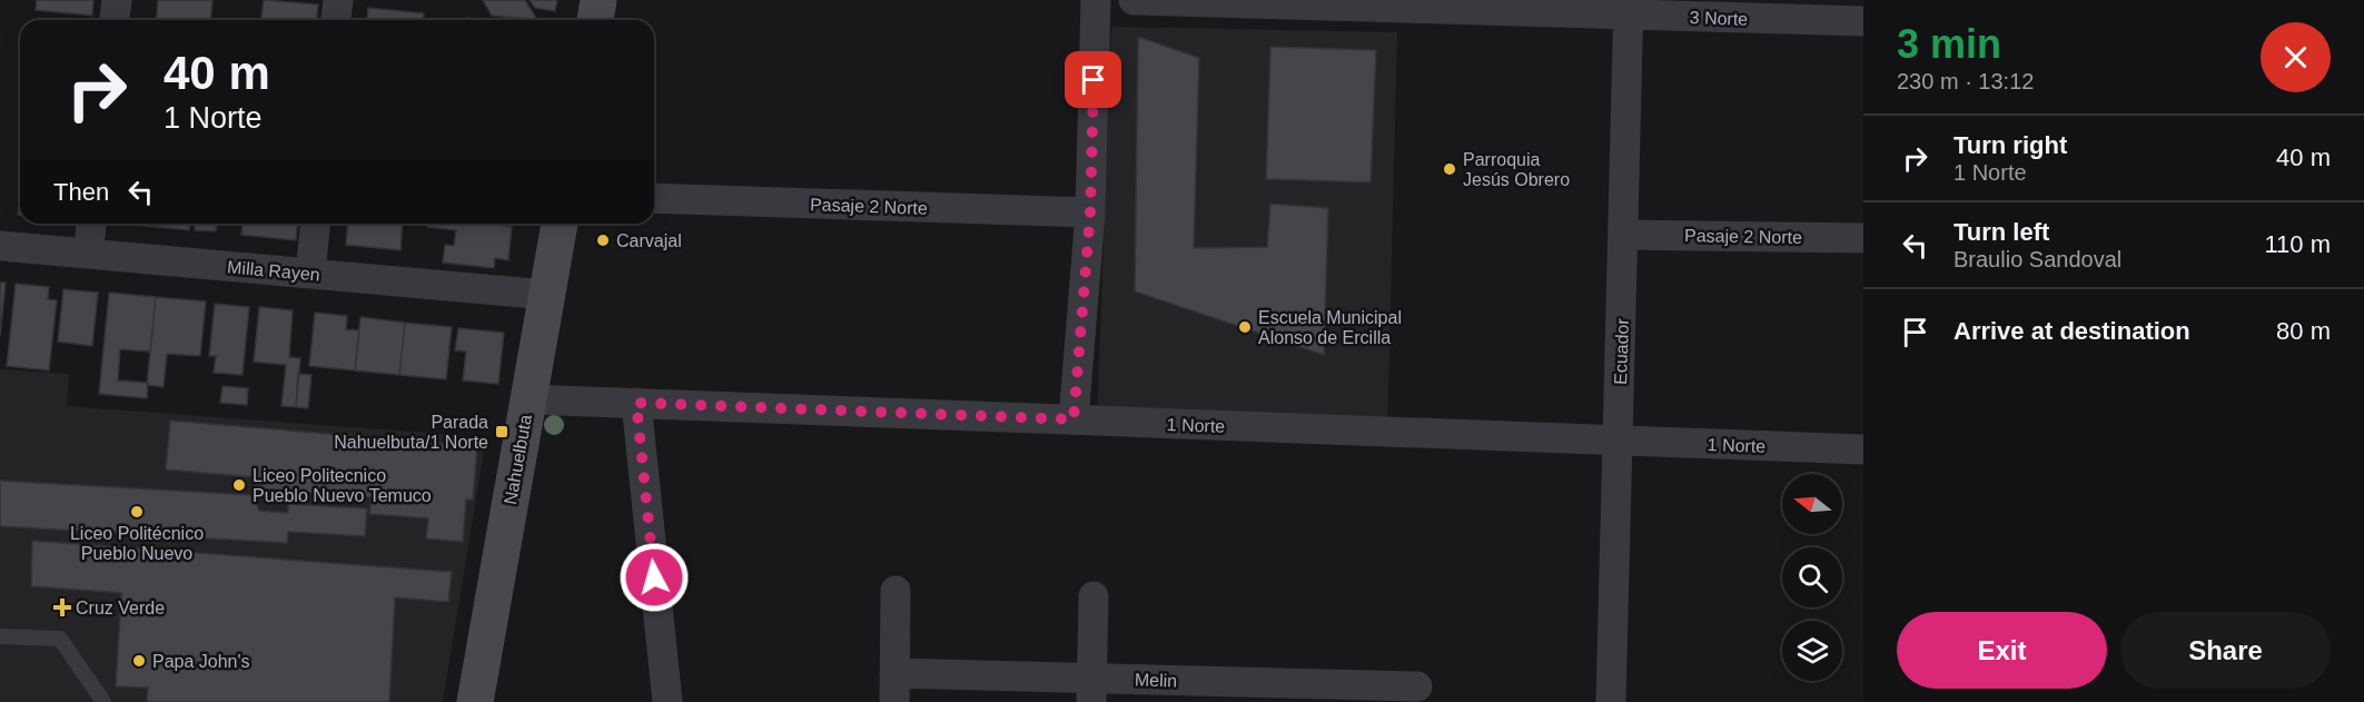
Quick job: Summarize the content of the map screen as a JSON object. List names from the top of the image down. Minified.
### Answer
{"streets":{"main road":["Nahuelbuta"],"street":["3 Norte","Pasaje 2 Norte","Milla Rayen","Ecuador","1 Norte","Melin"]},"crossings":[["3 Norte","Ecuador"],["Pasaje 2 Norte","Ecuador"],["Milla Rayen","Nahuelbuta"],["Ecuador","1 Norte"],["1 Norte","Nahuelbuta"]],"places":{"other":["Parroquia Jesús Obrero","Carvajal","Escuela Municipal Alonso de Ercilla","Liceo Politecnico Pueblo Nuevo Temuco","Liceo Politécnico Pueblo Nuevo","Papa John's"],"transit":["Parada Nahuelbuta/1 Norte"],"health":["Cruz Verde"]},"north":"left","page":{"heading":["3 min","230 m · 13:12"],"turn":["40 m","1 Norte"],"list":[{"name":"Turn right","note":"1 Norte","value":"40 m"},{"name":"Turn left","note":"Braulio Sandoval","value":"110 m"},{"name":"Arrive at destination","value":"80 m"}],"then":"Then","buttons":["Exit","Share"]}}
